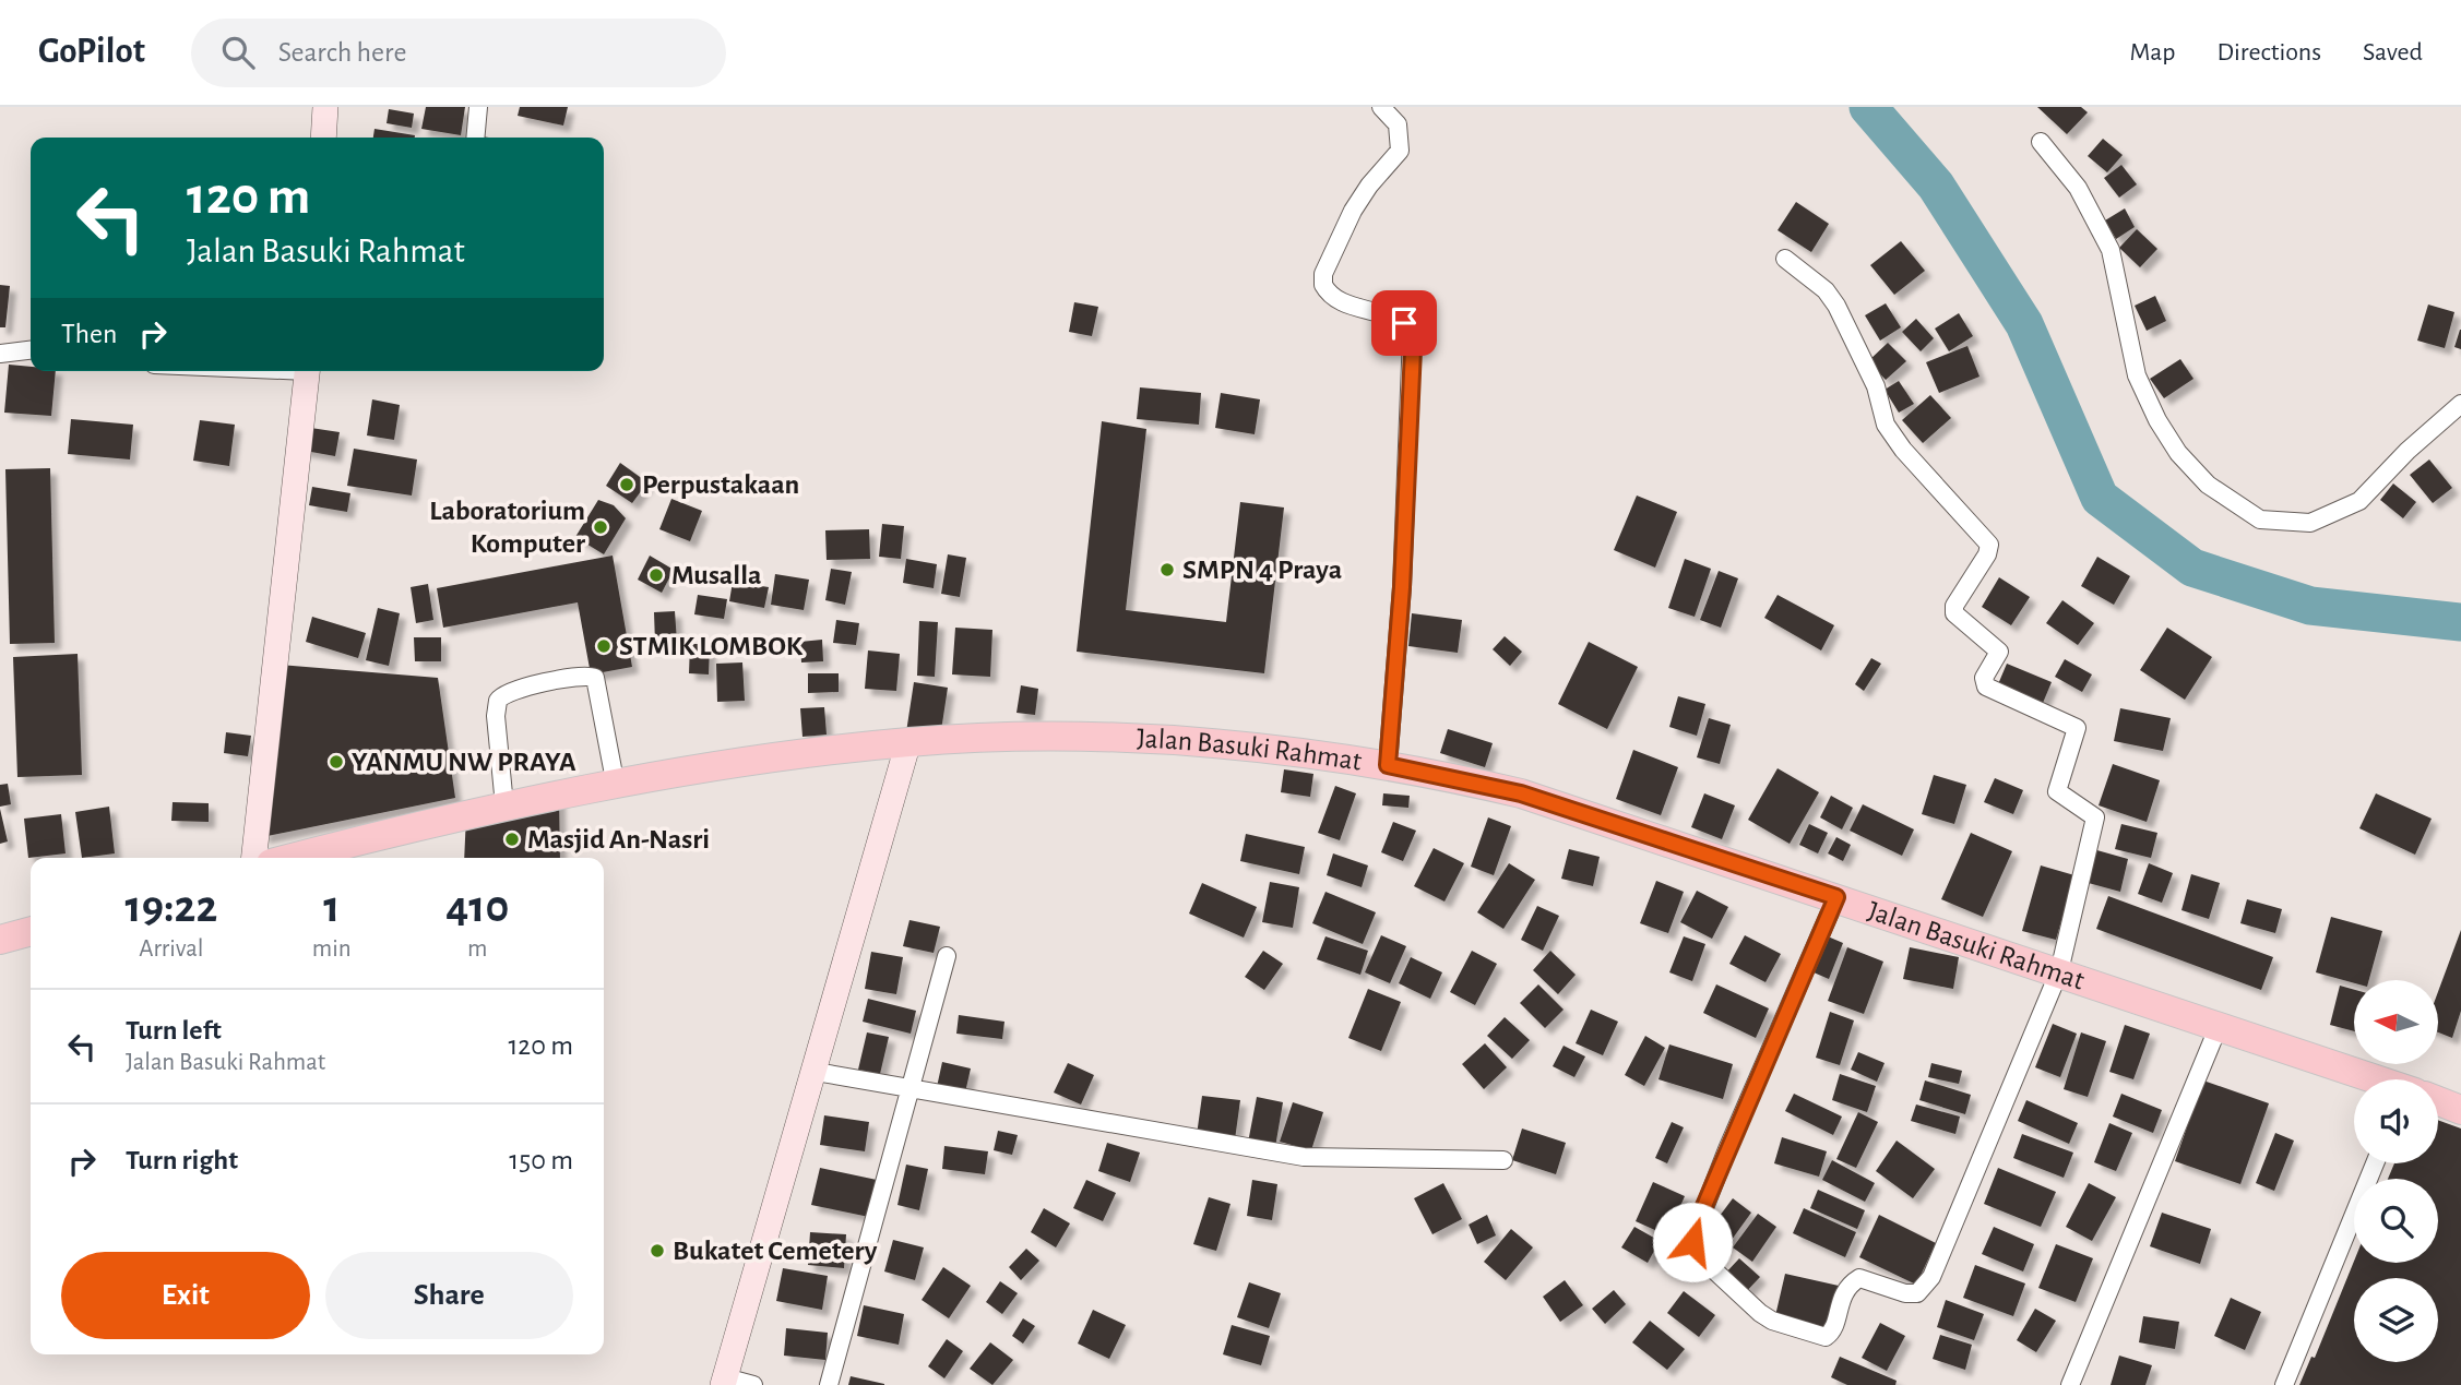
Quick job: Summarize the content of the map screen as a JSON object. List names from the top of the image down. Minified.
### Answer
{"streets":{"main road":["Jalan Basuki Rahmat"]},"places":["Perpustakaan","Laboratorium Komputer","SMPN 4 Praya","Musalla","STMIK LOMBOK","YANMU NW PRAYA","Masjid An-Nasri","Bukatet Cemetery"],"north":"left","page":{"header":"GoPilot","search":"Search here","nav":["Map","Directions","Saved"],"turn":["120 m","Jalan Basuki Rahmat"],"then":"Then","eta":["19:22","Arrival","1","min","410","m"],"list":[{"name":"Turn left","note":"Jalan Basuki Rahmat","value":"120 m"},{"name":"Turn right","value":"150 m"}],"buttons":["Exit","Share"]}}
